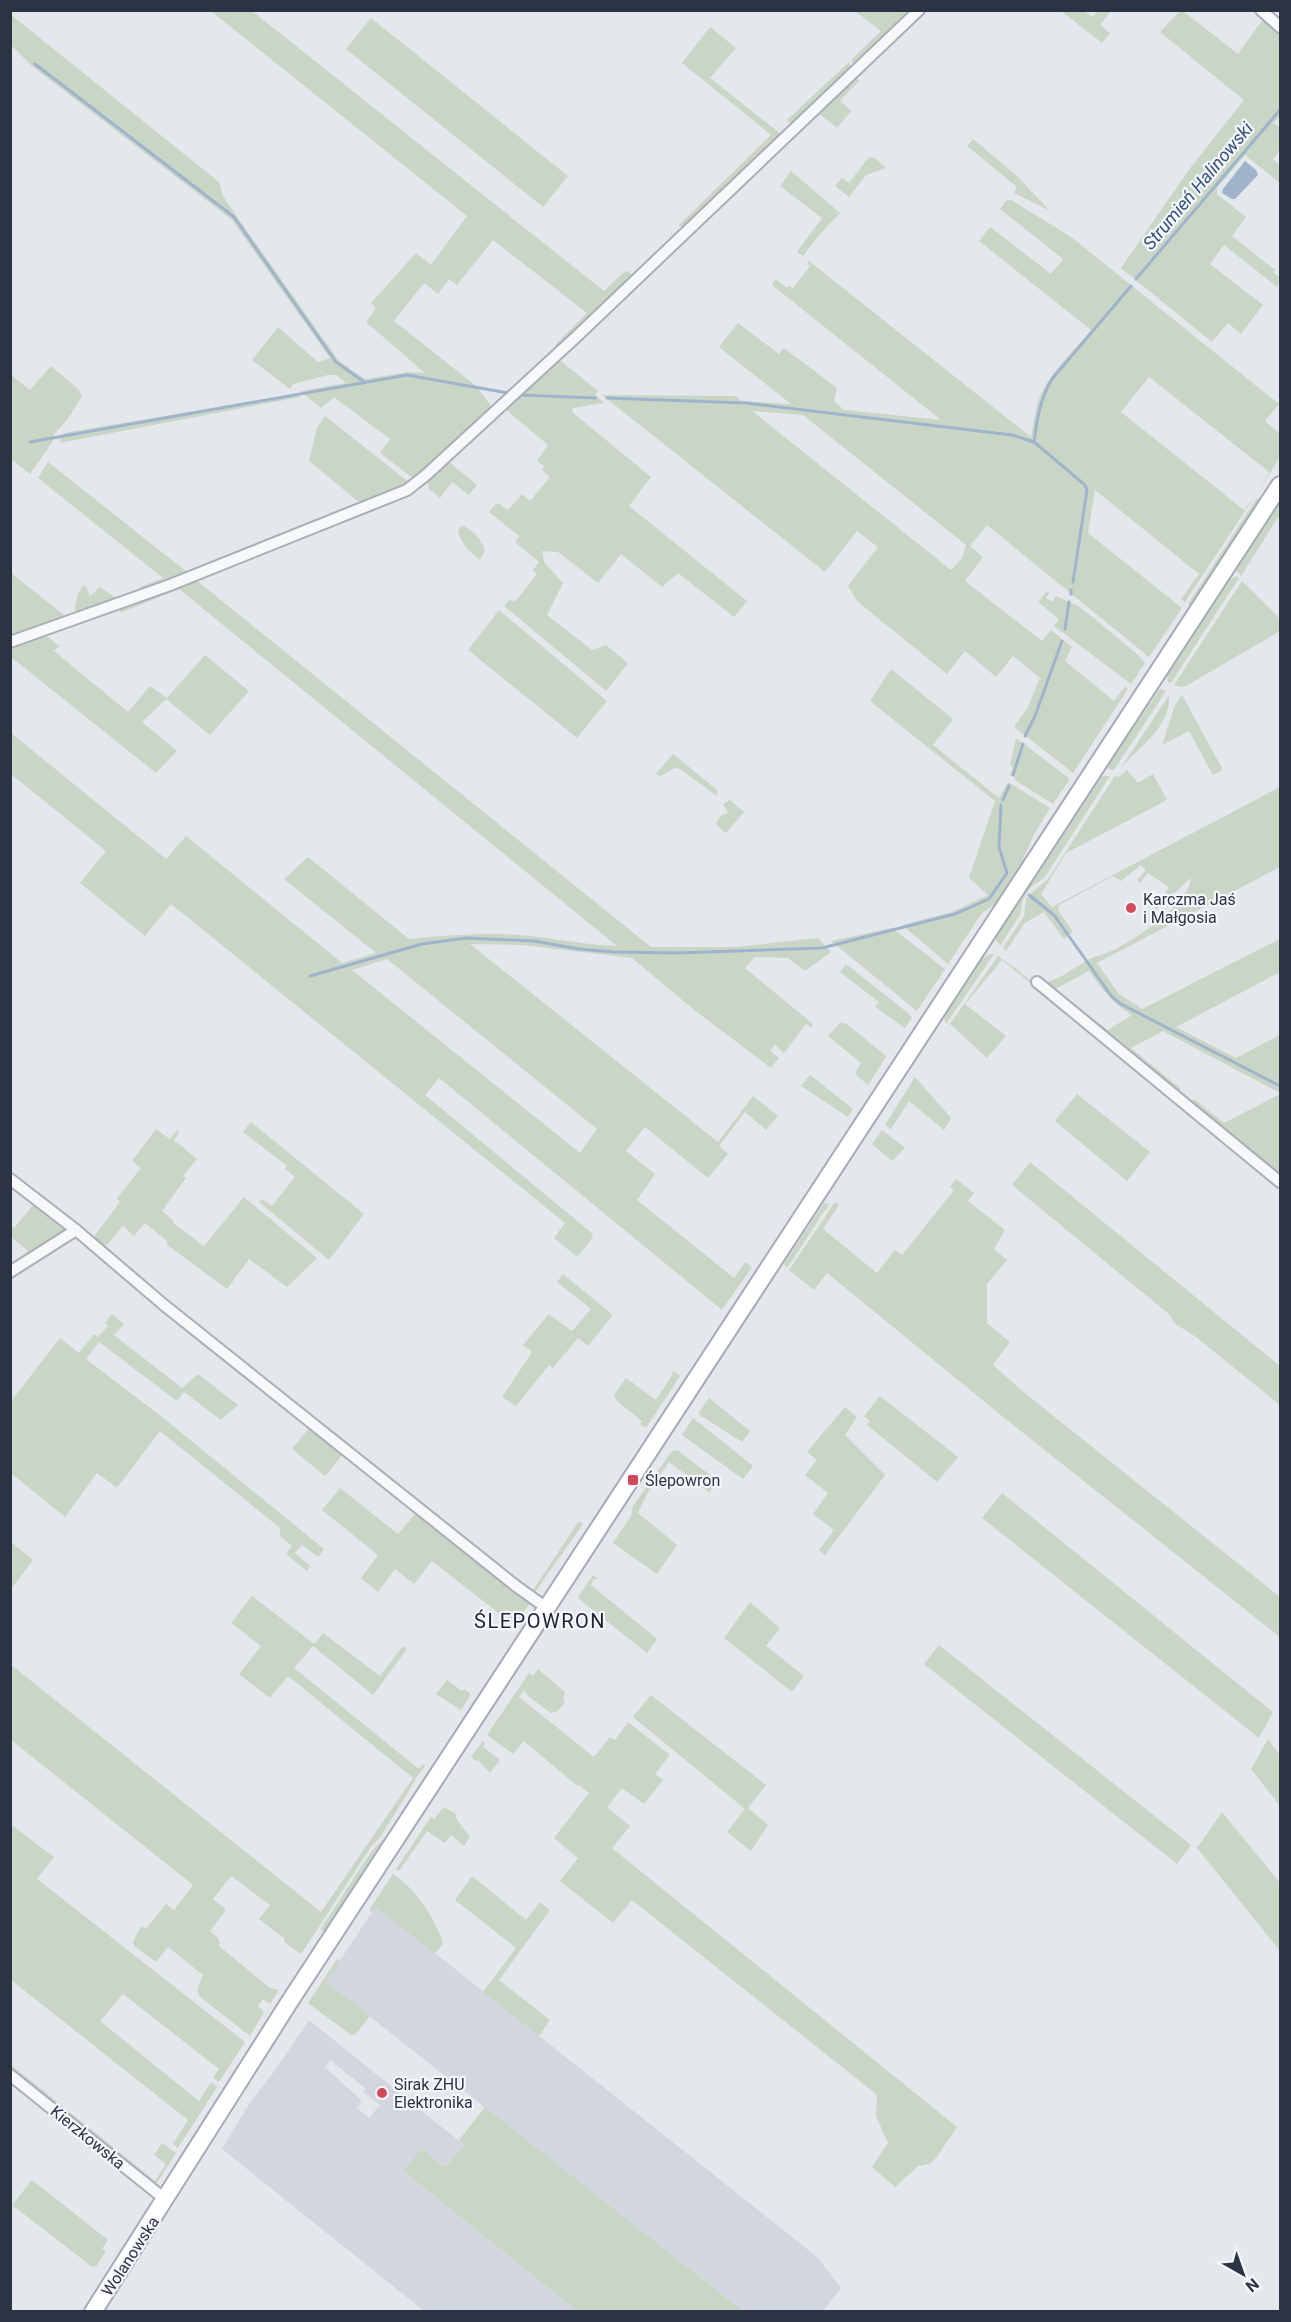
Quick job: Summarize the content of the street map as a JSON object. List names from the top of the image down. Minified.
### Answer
{"streets":{"main road":["Wolanowska"],"street":["Kierzkowska"]},"crossings":[["Kierzkowska","Wolanowska"]],"districts":["ŚLEPOWRON"],"water":["Strumień Halinowski"],"places":{"other":["Karczma Jaś i Małgosia","Sirak ZHU Elektronika"],"transit":["Ślepowron"]},"north":"bottom right"}
